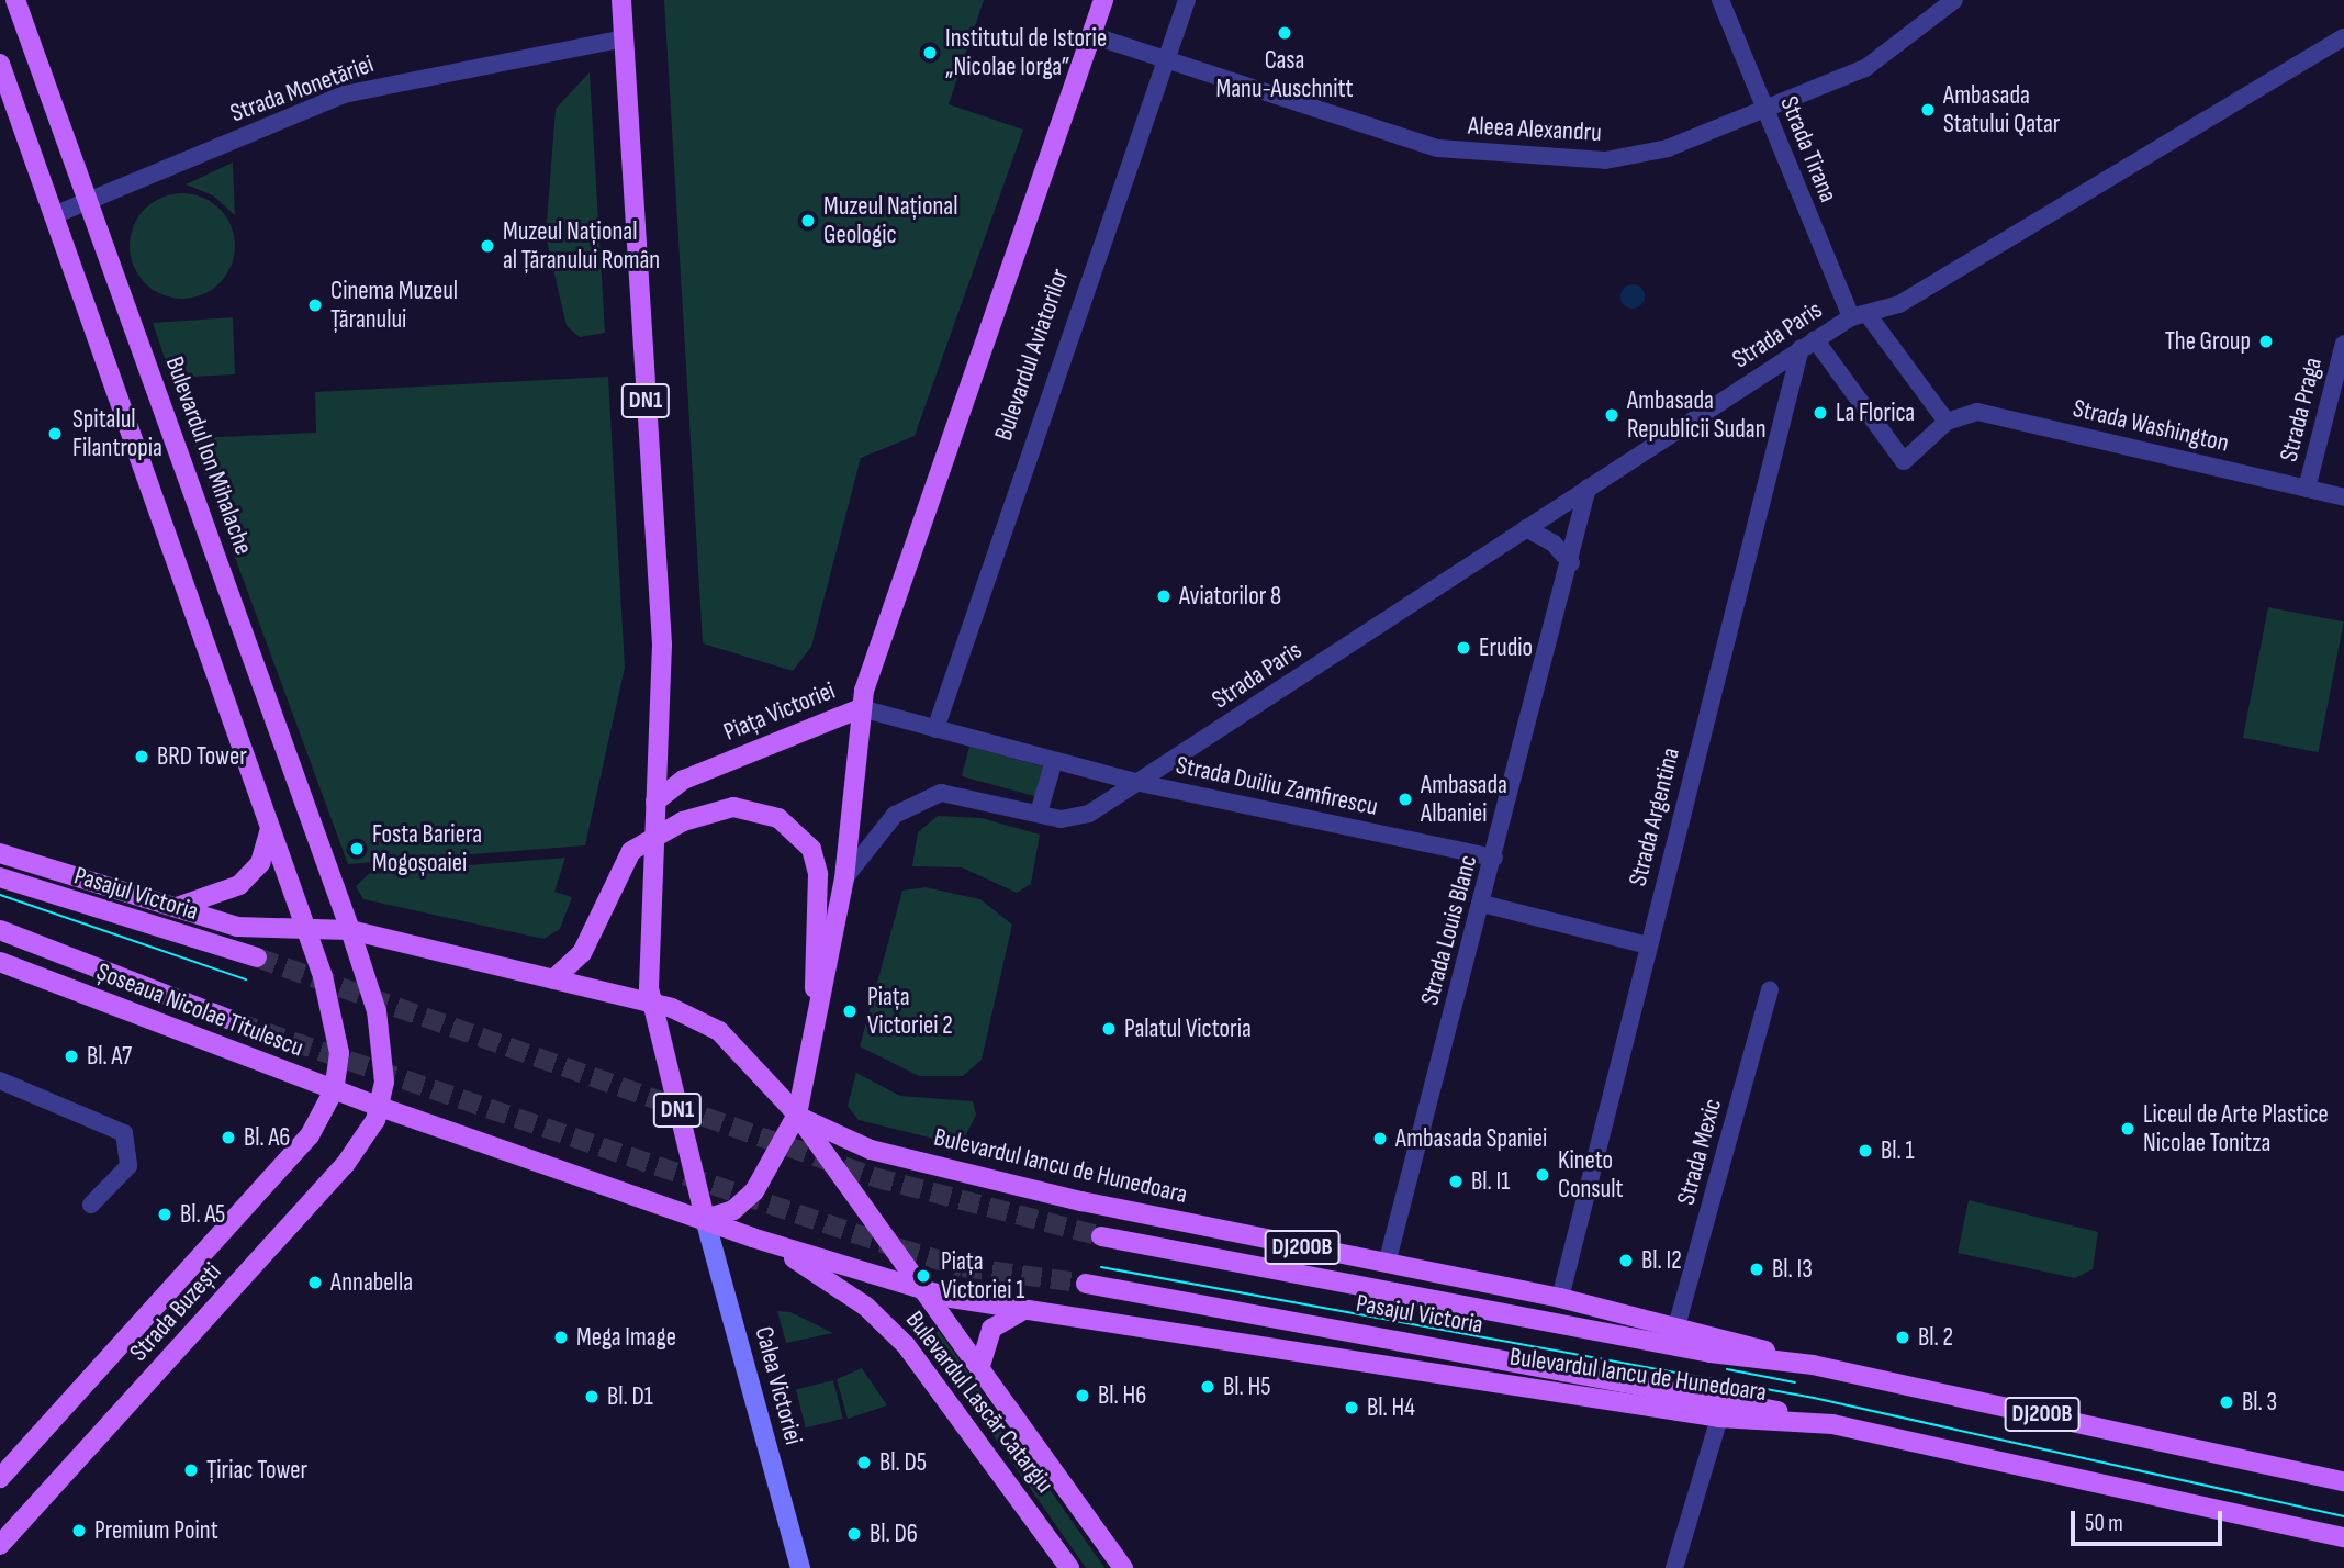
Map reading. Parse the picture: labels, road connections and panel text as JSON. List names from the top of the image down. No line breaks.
{"streets":{"main road":["Bulevardul Aviatorilor","DN1","Bulevardul Ion Mihalache","Piața Victoriei","Pasajul Victoria","Șoseaua Nicolae Titulescu","Bulevardul Iancu de Hunedoara","DJ200B","Strada Buzești","Calea Victoriei","Bulevardul Lascăr Catargiu"],"street":["Strada Monetăriei","Aleea Alexandru","Strada Tirana","Strada Paris","Strada Praga","Strada Washington","Strada Duiliu Zamfirescu","Strada Argentina","Strada Louis Blanc","Strada Mexic"]},"crossings":[["Strada Monetăriei","DN1"],["Strada Monetăriei","Bulevardul Ion Mihalache"],["Aleea Alexandru","Strada Tirana"],["Aleea Alexandru","Bulevardul Aviatorilor"],["Strada Tirana","Strada Paris"],["Strada Paris","Strada Washington"],["Strada Paris","Strada Duiliu Zamfirescu"],["Strada Paris","Strada Argentina"],["Strada Paris","Strada Louis Blanc"],["Bulevardul Aviatorilor","Piața Victoriei"],["Bulevardul Aviatorilor","Strada Duiliu Zamfirescu"],["DN1","Piața Victoriei"],["DN1","Calea Victoriei"],["Strada Praga","Strada Washington"],["Strada Washington","Strada Argentina"],["Piața Victoriei","Strada Duiliu Zamfirescu"],["Piața Victoriei","Bulevardul Iancu de Hunedoara"],["Piața Victoriei","Calea Victoriei"],["Strada Duiliu Zamfirescu","Strada Louis Blanc"],["Strada Argentina","Bulevardul Iancu de Hunedoara"],["Pasajul Victoria","Strada Mexic"],["Pasajul Victoria","Bulevardul Iancu de Hunedoara"],["Strada Louis Blanc","Bulevardul Iancu de Hunedoara"],["Șoseaua Nicolae Titulescu","Strada Buzești"],["Strada Mexic","Bulevardul Iancu de Hunedoara"],["Bulevardul Iancu de Hunedoara","Bulevardul Lascăr Catargiu"]],"places":["Casa Manu-Auschnitt","Institutul de Istorie „Nicolae Iorga”","Ambasada Statului Qatar","Muzeul Național Geologic","Muzeul Național al Țăranului Român","Cinema Muzeul Țăranului","The Group","La Florica","Ambasada Republicii Sudan","Spitalul Filantropia","Aviatorilor 8","Erudio","BRD Tower","Ambasada Albaniei","Fosta Bariera Mogoșoaiei","Piața Victoriei 2","Palatul Victoria","Bl. A7","Liceul de Arte Plastice Nicolae Tonitza","Bl. A6","Ambasada Spaniei","Bl. 1","Kineto Consult","Bl. I1","Bl. A5","Bl. I2","Bl. I3","Piața Victoriei 1","Annabella","Mega Image","Bl. 2","Bl. H5","Bl. H6","Bl. D1","Bl. 3","Bl. H4","Bl. D5","Țiriac Tower","Premium Point","Bl. D6"],"scale_bar":"50 m"}
